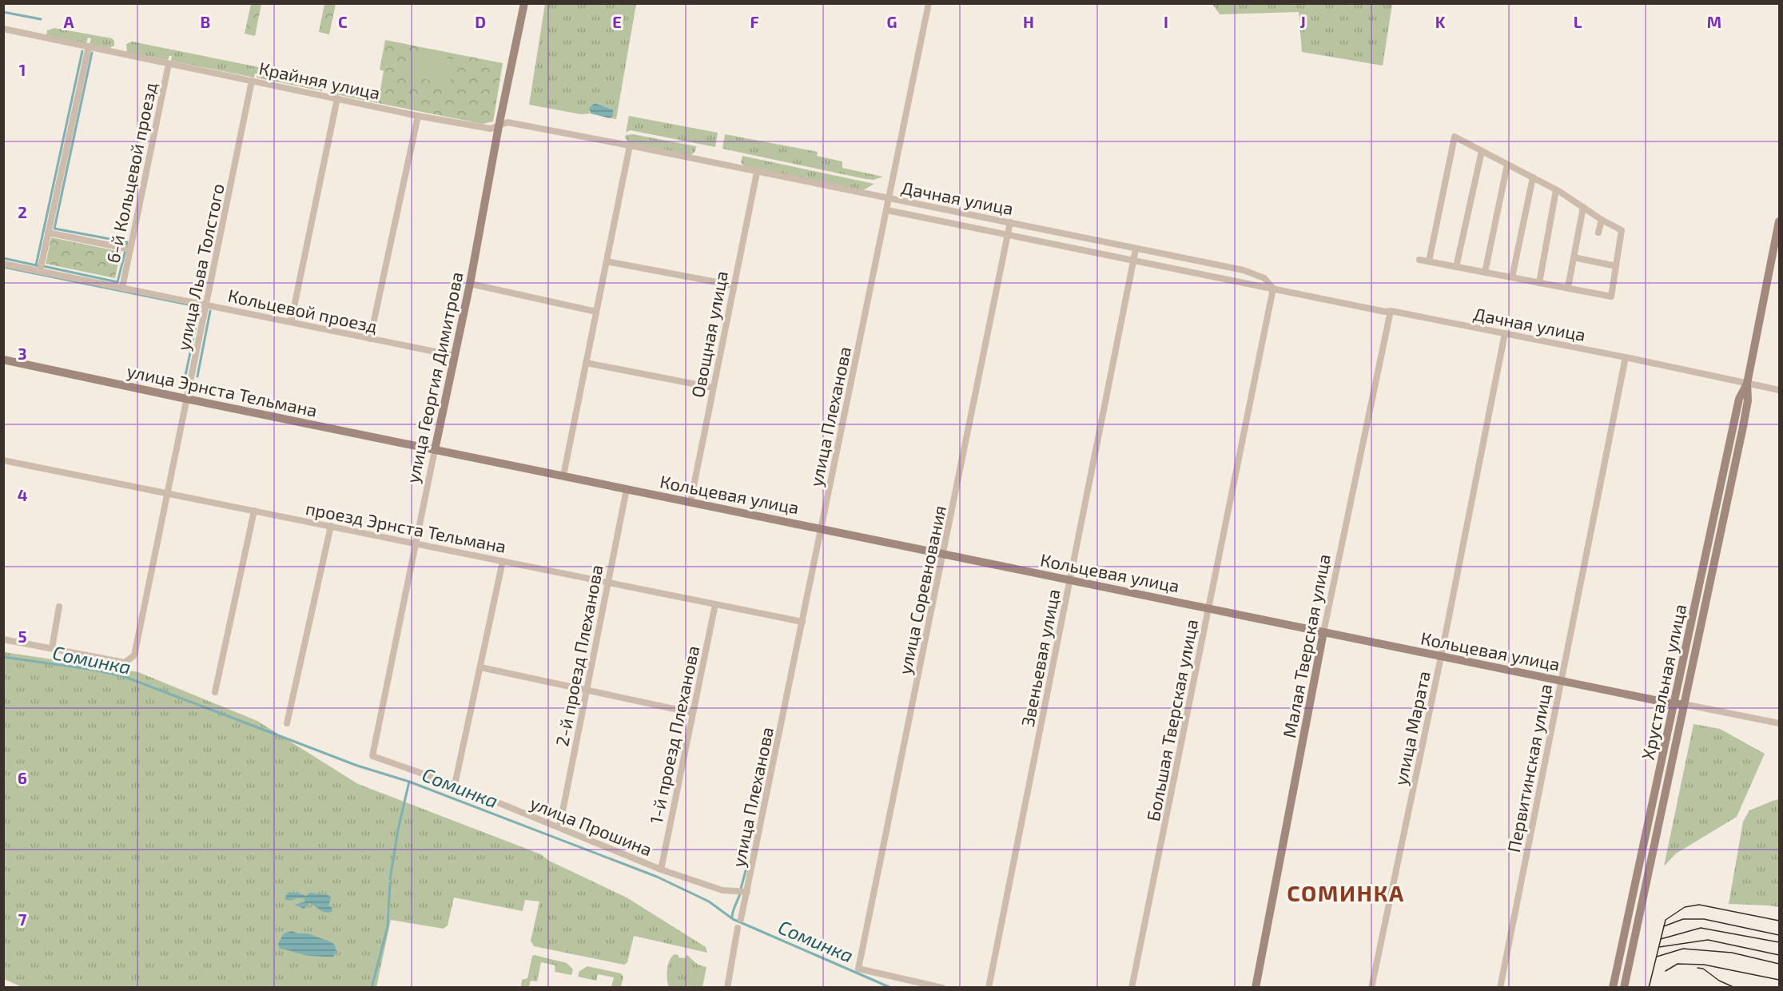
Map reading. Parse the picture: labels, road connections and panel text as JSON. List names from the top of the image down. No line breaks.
{"streets":{"main road":["улица Георгия Димитрова","улица Эрнста Тельмана","Кольцевая улица","Малая Тверская улица","Хрустальная улица"],"street":["Крайняя улица","6-й Кольцевой проезд","Дачная улица","улица Льва Толстого","Кольцевой проезд","Овощная улица","улица Плеханова","проезд Эрнста Тельмана","улица Соревнования","2-й проезд Плеханова","Звеньевая улица","Большая Тверская улица","улица Марата","1-й проезд Плеханова","Первитинская улица","улица Прошина"]},"crossings":[["Крайняя улица","6-й Кольцевой проезд"],["Крайняя улица","Дачная улица"],["Крайняя улица","улица Льва Толстого"],["Крайняя улица","улица Георгия Димитрова"],["6-й Кольцевой проезд","Кольцевой проезд"],["Дачная улица","Овощная улица"],["Дачная улица","улица Плеханова"],["Дачная улица","улица Соревнования"],["Дачная улица","Малая Тверская улица"],["Дачная улица","Звеньевая улица"],["Дачная улица","Хрустальная улица"],["Дачная улица","Большая Тверская улица"],["Дачная улица","улица Марата"],["Дачная улица","Первитинская улица"],["улица Льва Толстого","Кольцевой проезд"],["улица Льва Толстого","улица Эрнста Тельмана"],["улица Льва Толстого","проезд Эрнста Тельмана"],["Кольцевой проезд","улица Георгия Димитрова"],["Овощная улица","Кольцевая улица"],["улица Георгия Димитрова","улица Эрнста Тельмана"],["улица Георгия Димитрова","Кольцевая улица"],["улица Георгия Димитрова","проезд Эрнста Тельмана"],["улица Георгия Димитрова","улица Прошина"],["улица Эрнста Тельмана","Кольцевая улица"],["улица Плеханова","Кольцевая улица"],["улица Плеханова","проезд Эрнста Тельмана"],["улица Плеханова","улица Прошина"],["Кольцевая улица","улица Соревнования"],["Кольцевая улица","Малая Тверская улица"],["Кольцевая улица","2-й проезд Плеханова"],["Кольцевая улица","Звеньевая улица"],["Кольцевая улица","Хрустальная улица"],["Кольцевая улица","Большая Тверская улица"],["Кольцевая улица","улица Марата"],["Кольцевая улица","Первитинская улица"],["проезд Эрнста Тельмана","2-й проезд Плеханова"],["проезд Эрнста Тельмана","1-й проезд Плеханова"],["2-й проезд Плеханова","улица Прошина"],["1-й проезд Плеханова","улица Прошина"]],"districts":["СОМИНКА"],"water":["Соминка"],"grid":{"columns":["A","B","C","D","E","F","G","H","I","J","K","L","M"],"rows":["1","2","3","4","5","6","7"]}}
